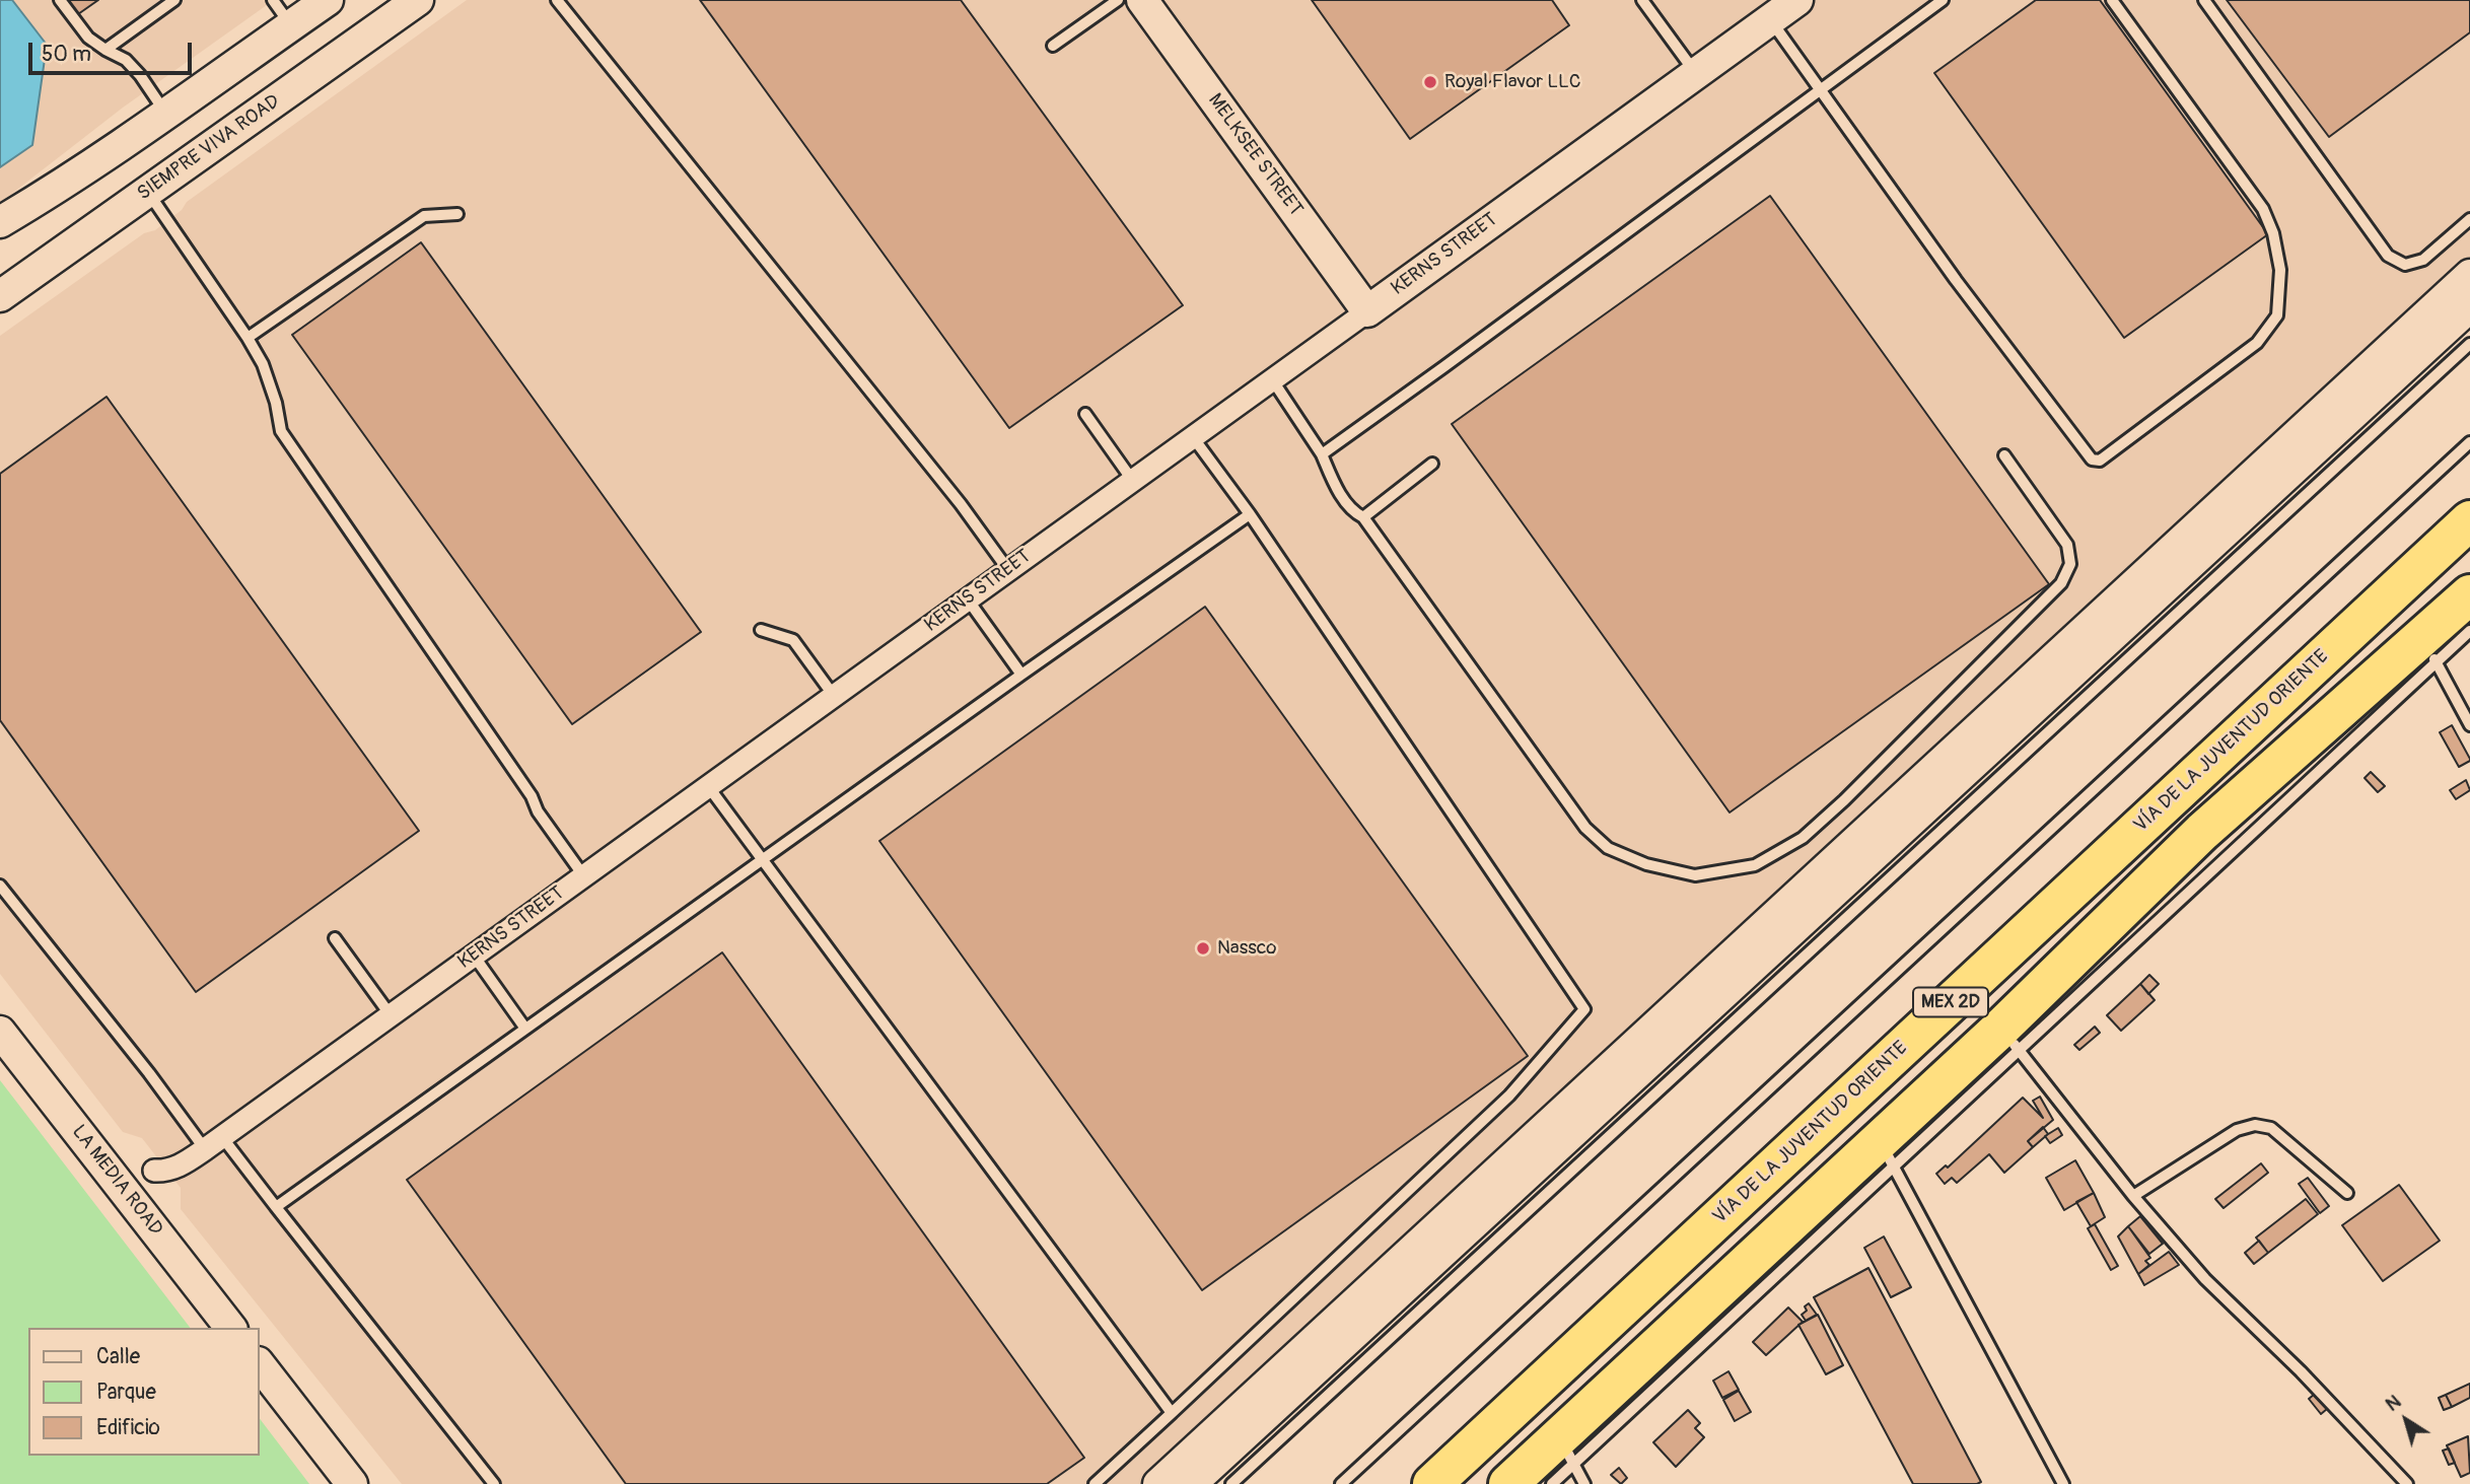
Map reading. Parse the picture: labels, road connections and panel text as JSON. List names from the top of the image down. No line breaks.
{"streets":{"highway":["VÍA DE LA JUVENTUD ORIENTE","MEX 2D"],"main road":["SIEMPRE VIVA ROAD","MELKSEE STREET","KERNS STREET","LA MEDIA ROAD"]},"crossings":[["MELKSEE STREET","KERNS STREET"]],"places":["Royal Flavor LLC","Nassco"],"legend":["Calle","Parque","Edificio"],"scale_bar":"50 m","north":"top left"}
